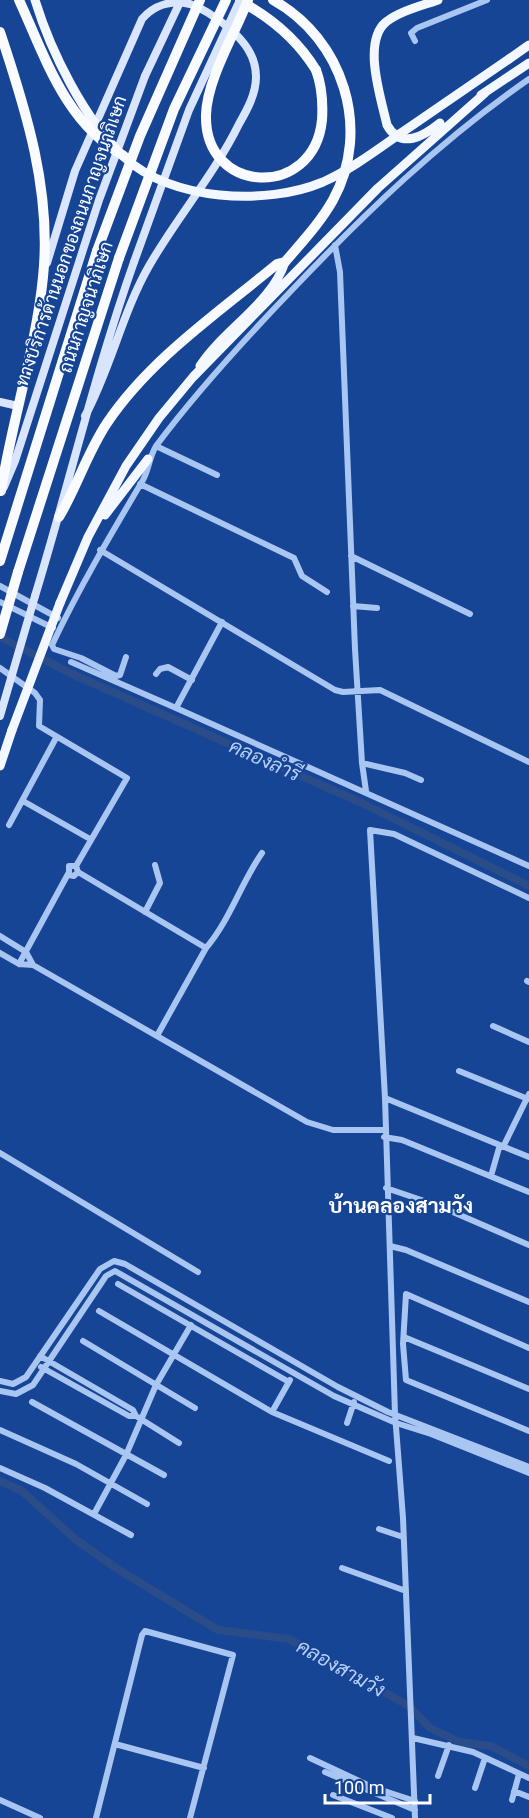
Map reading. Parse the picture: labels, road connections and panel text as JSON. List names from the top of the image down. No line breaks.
{"streets":{"highway":["ถนนกาญจนาภิเษก"],"main road":["ทางบริการด้านนอกของถนนกาญจนาภิเษก"]},"districts":["บ้านคลองสามวัง"],"water":["คลองลำรี","คลองสามวัง"],"scale_bar":"100 m"}
